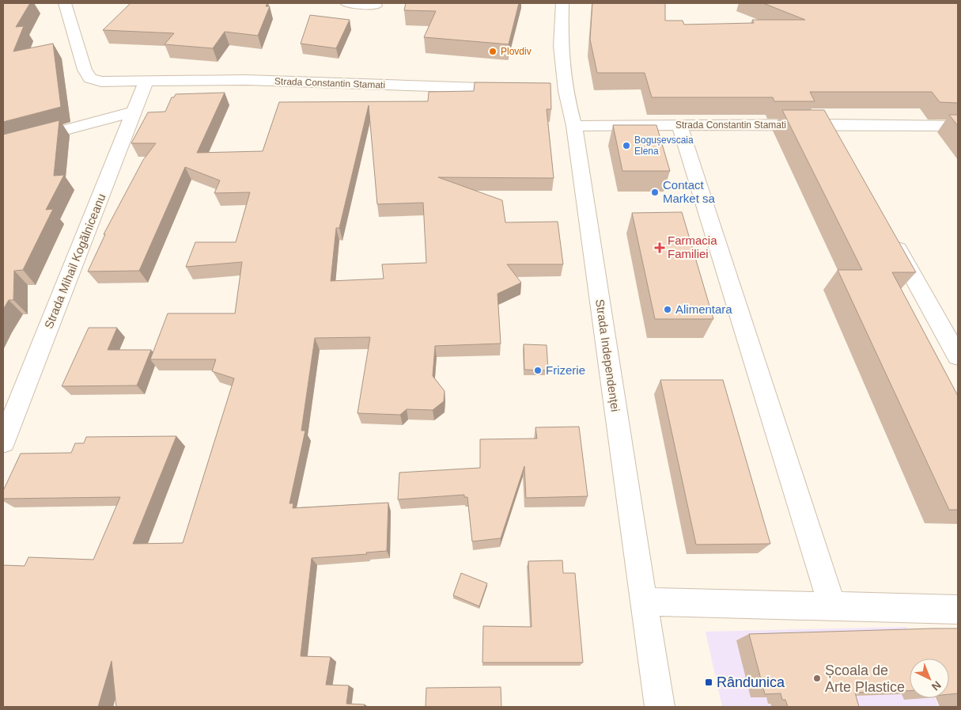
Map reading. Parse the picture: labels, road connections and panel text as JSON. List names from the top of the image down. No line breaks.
{"streets":{"street":["Strada Constantin Stamati","Strada Mihail Kogălniceanu","Strada Independenței"]},"crossings":[["Strada Constantin Stamati","Strada Mihail Kogălniceanu"],["Strada Constantin Stamati","Strada Independenței"]],"places":{"other":["Plovdiv","Bogușevscaia Elena","Contact Market sa","Alimentara","Frizerie","Școala de Arte Plastice"],"health":["Farmacia Familiei"],"transit":["Rândunica"]},"north":"bottom right"}
